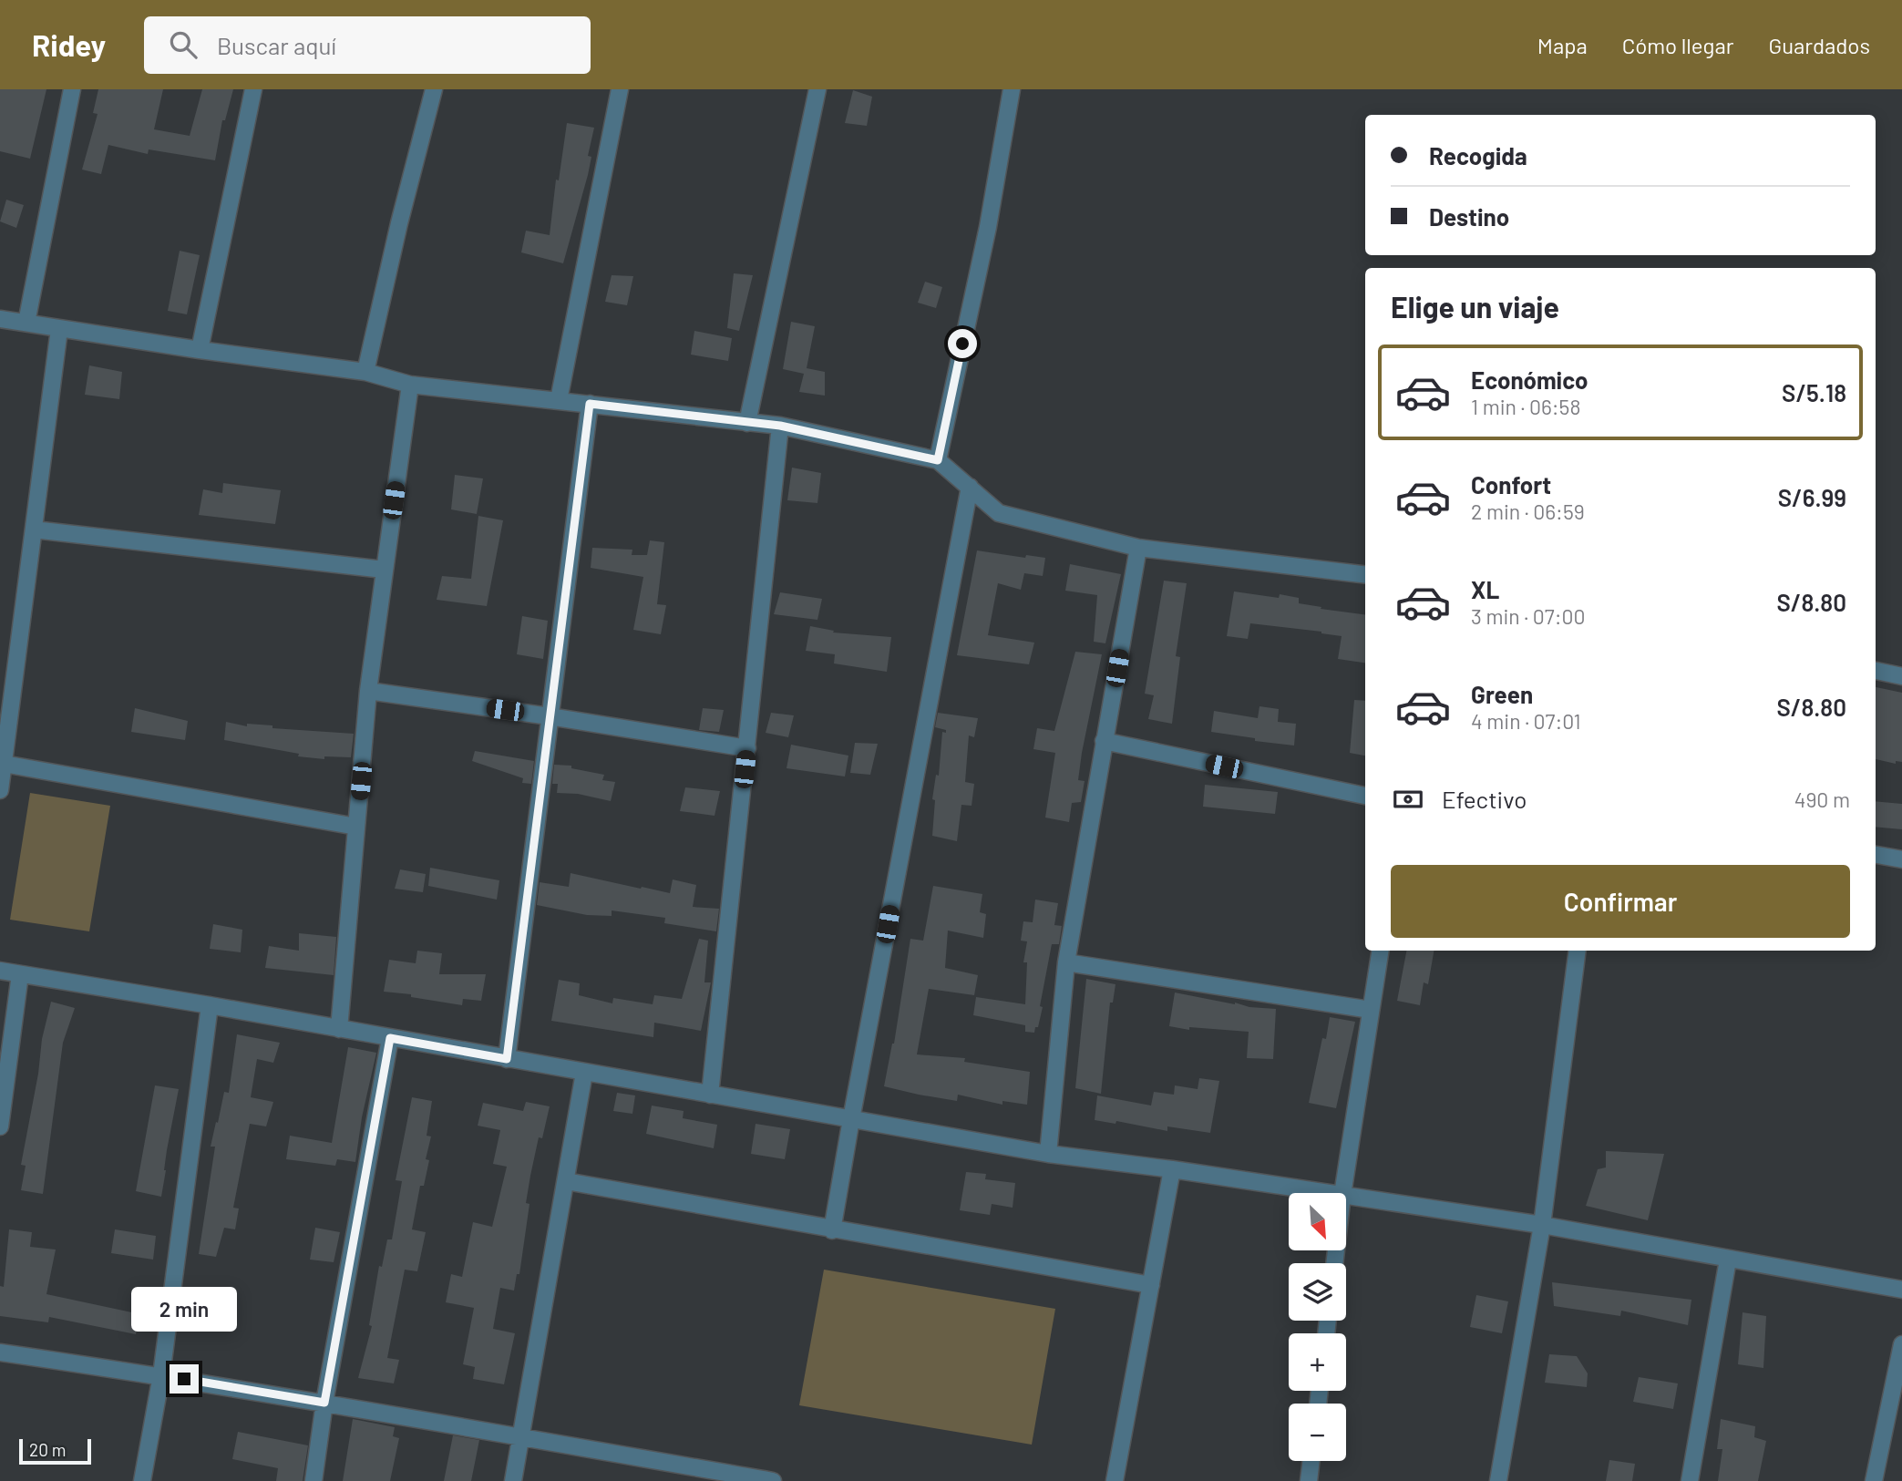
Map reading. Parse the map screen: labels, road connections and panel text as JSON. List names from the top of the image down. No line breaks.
{"scale_bar":"20 m","north":"bottom right","page":{"header":"Ridey","search":"Buscar aquí","nav":["Mapa","Cómo llegar","Guardados"],"banner":["Recogida","Destino"],"heading":"Elige un viaje","list":[{"name":"Económico","note":"1 min · 06:58","value":"S/5.18"},{"name":"Confort","note":"2 min · 06:59","value":"S/6.99"},{"name":"XL","note":"3 min · 07:00","value":"S/8.80"},{"name":"Green","note":"4 min · 07:01","value":"S/8.80"}],"pay":["Efectivo","490 m"],"buttons":"Confirmar","map_buttons":["+","−"],"bubble":"2 min","scale":"20 m"}}
